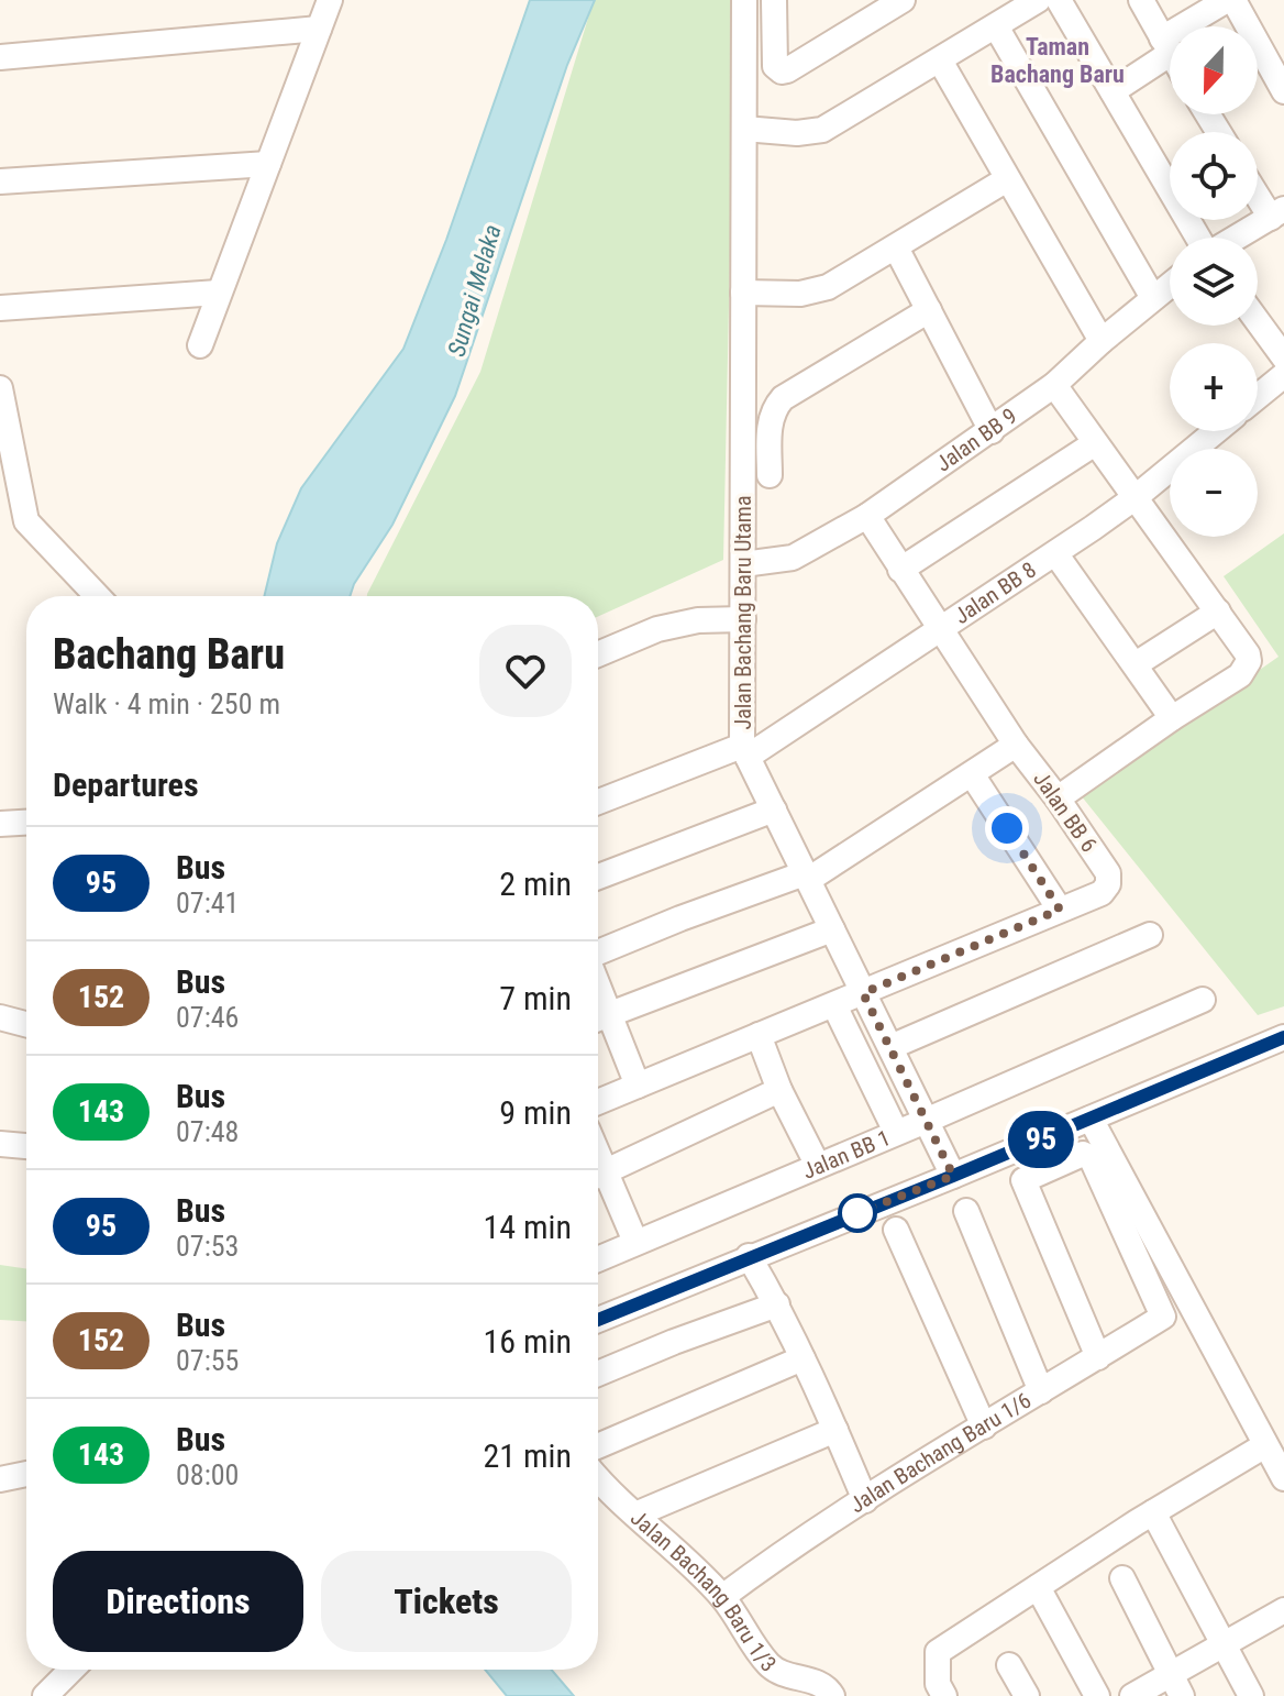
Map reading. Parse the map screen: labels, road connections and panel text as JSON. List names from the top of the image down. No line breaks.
{"streets":{"street":["Jalan BB 9","Jalan BB 8","Jalan Bachang Baru Utama","Jalan BB 6","Jalan BB 1","Jalan Bachang Baru 1/6","Jalan Bachang Baru 1/3"]},"crossings":[["Jalan BB 9","Jalan Bachang Baru Utama"],["Jalan BB 9","Jalan BB 6"],["Jalan BB 8","Jalan Bachang Baru Utama"],["Jalan BB 8","Jalan BB 6"],["Jalan Bachang Baru Utama","Jalan BB 6"],["Jalan Bachang Baru Utama","Jalan BB 1"],["Jalan Bachang Baru 1/6","Jalan Bachang Baru 1/3"]],"districts":["Taman Bachang Baru"],"water":["Sungai Melaka"],"lines":["bus line 95"],"north":"bottom","page":{"on_map":"95","map_buttons":["+","−"],"heading":[["Bachang Baru","Walk · 4 min · 250 m"],"Departures"],"list":[{"mark":"95","name":"Bus","note":"07:41","value":"2 min"},{"mark":"152","name":"Bus","note":"07:46","value":"7 min"},{"mark":"143","name":"Bus","note":"07:48","value":"9 min"},{"mark":"95","name":"Bus","note":"07:53","value":"14 min"},{"mark":"152","name":"Bus","note":"07:55","value":"16 min"},{"mark":"143","name":"Bus","note":"08:00","value":"21 min"}],"buttons":["Directions","Tickets"]}}
